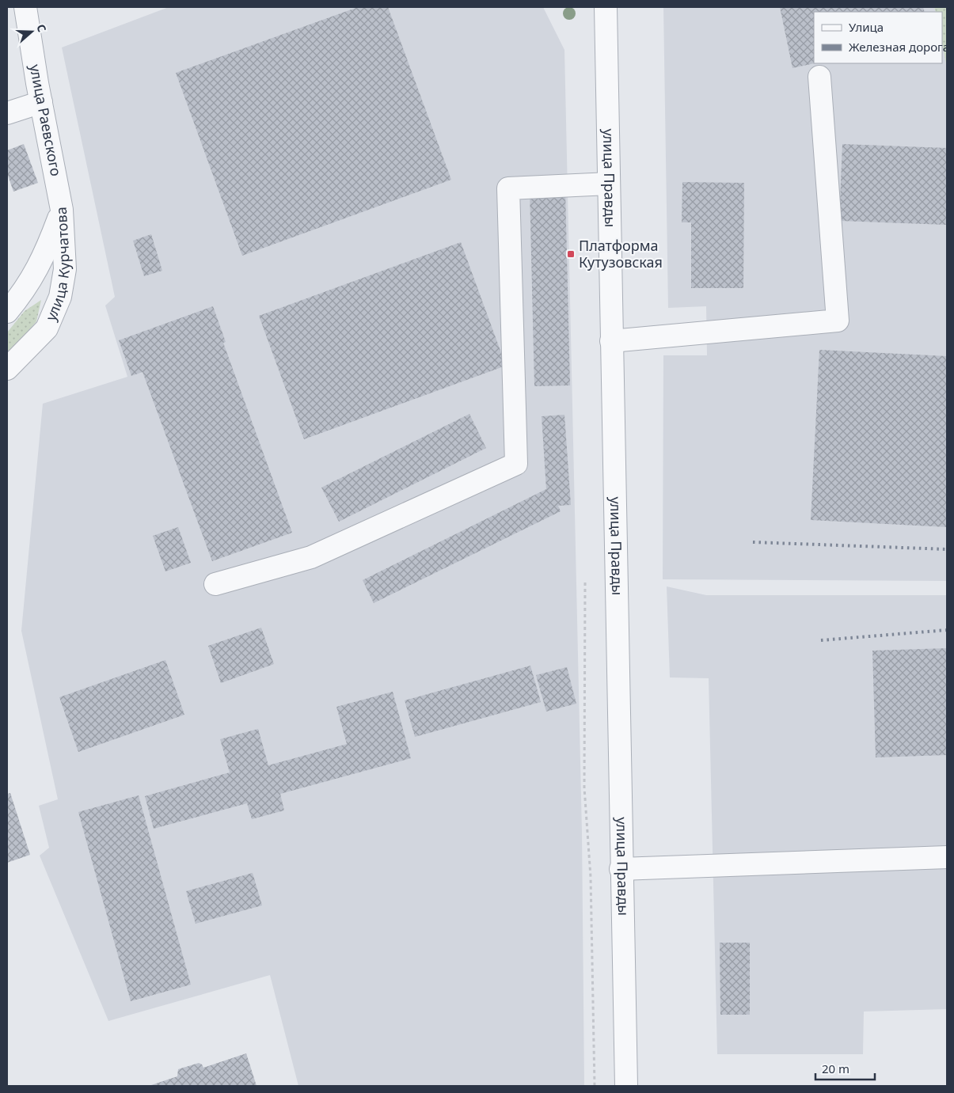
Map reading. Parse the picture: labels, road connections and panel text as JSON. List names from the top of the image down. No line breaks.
{"streets":{"street":["улица Раевского","улица Правды","улица Курчатова"]},"crossings":[["улица Раевского","улица Курчатова"]],"places":{"transit":["Платформа Кутузовская"]},"legend":["Улица","Железная дорога"],"scale_bar":"20 m","north":"right"}
